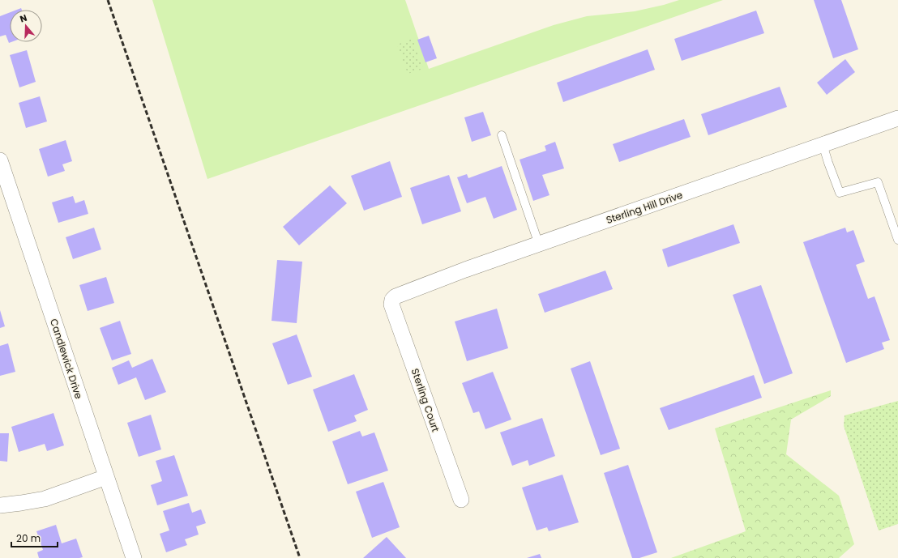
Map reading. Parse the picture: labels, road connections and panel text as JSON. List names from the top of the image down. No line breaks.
{"streets":{"street":["Sterling Hill Drive","Candlewick Drive","Sterling Court"]},"crossings":[["Sterling Hill Drive","Sterling Court"]],"scale_bar":"20 m","north":"top"}
